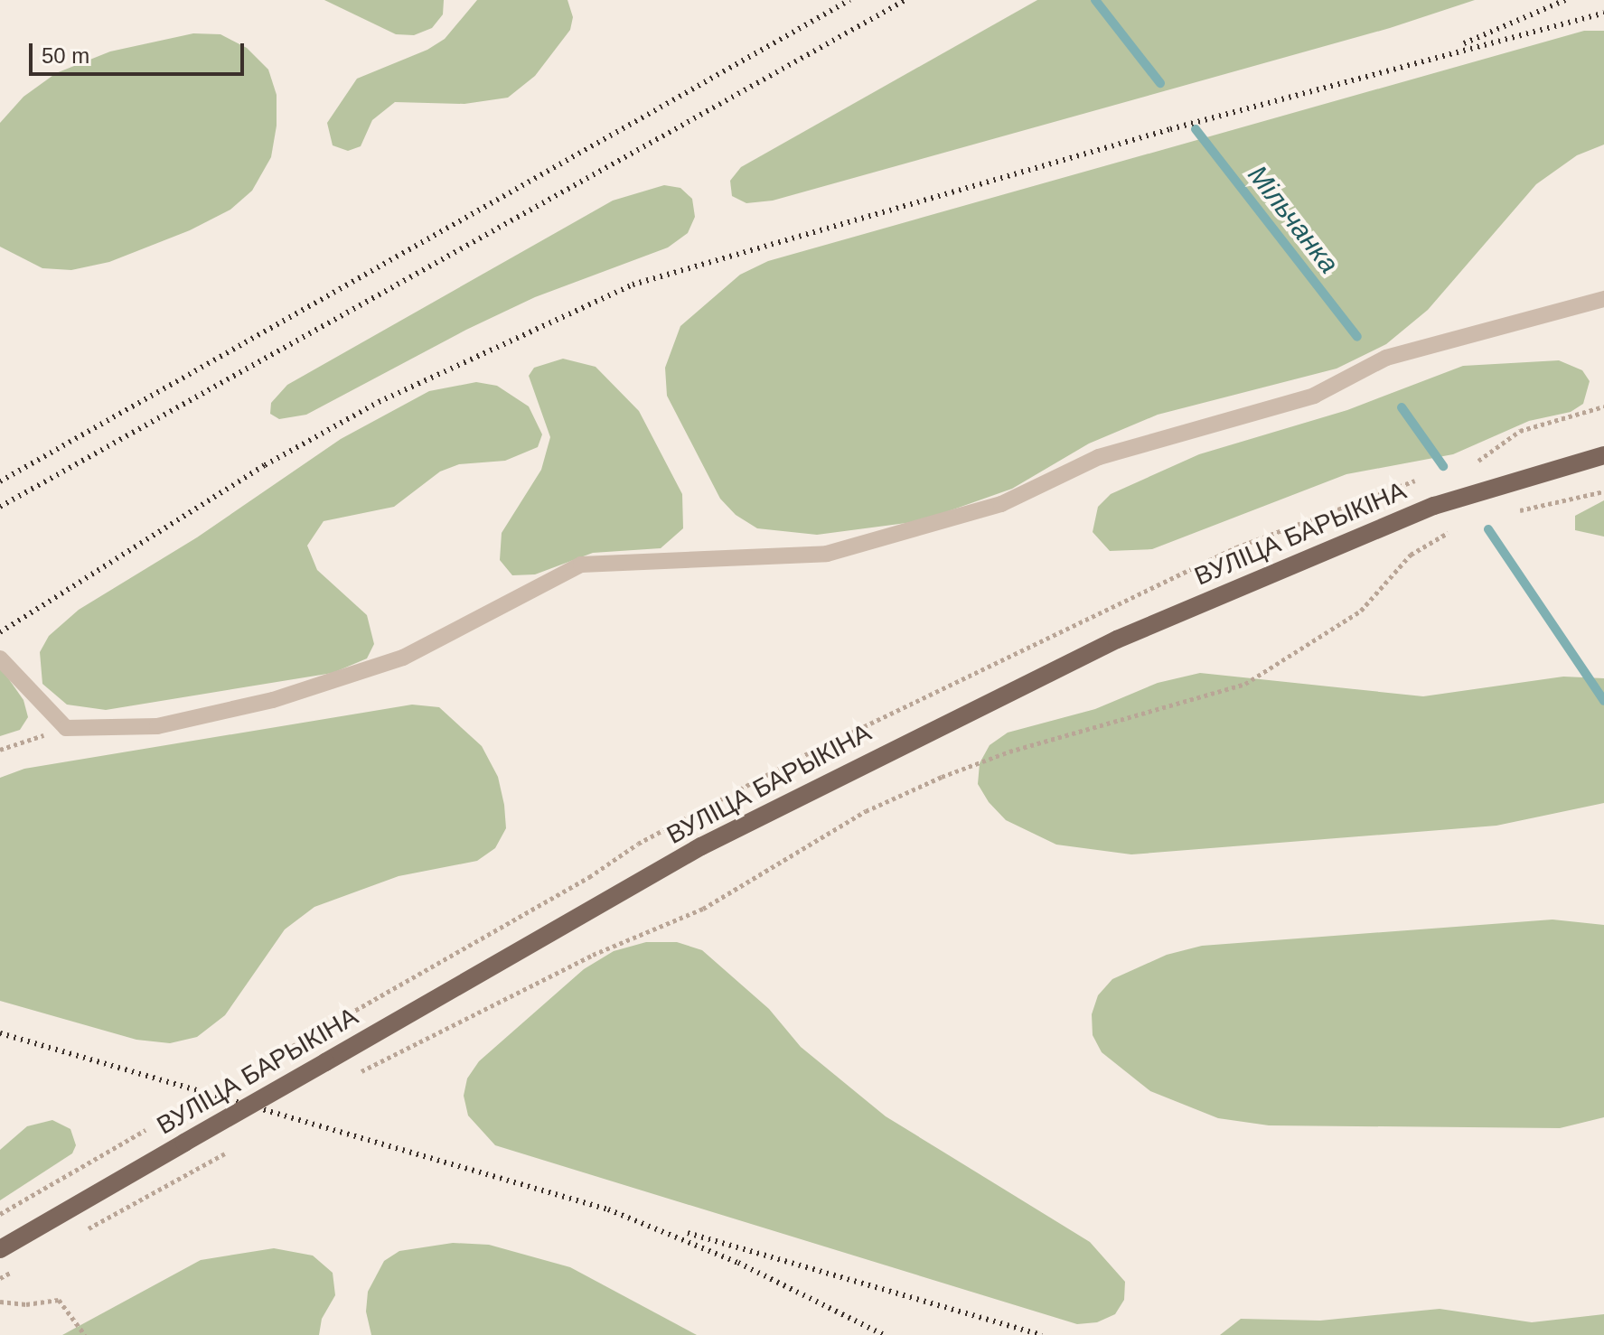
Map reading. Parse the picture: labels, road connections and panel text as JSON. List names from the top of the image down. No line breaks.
{"streets":{"main road":["ВУЛІЦА БАРЫКІНА"]},"water":["Мільчанка"],"scale_bar":"50 m"}
